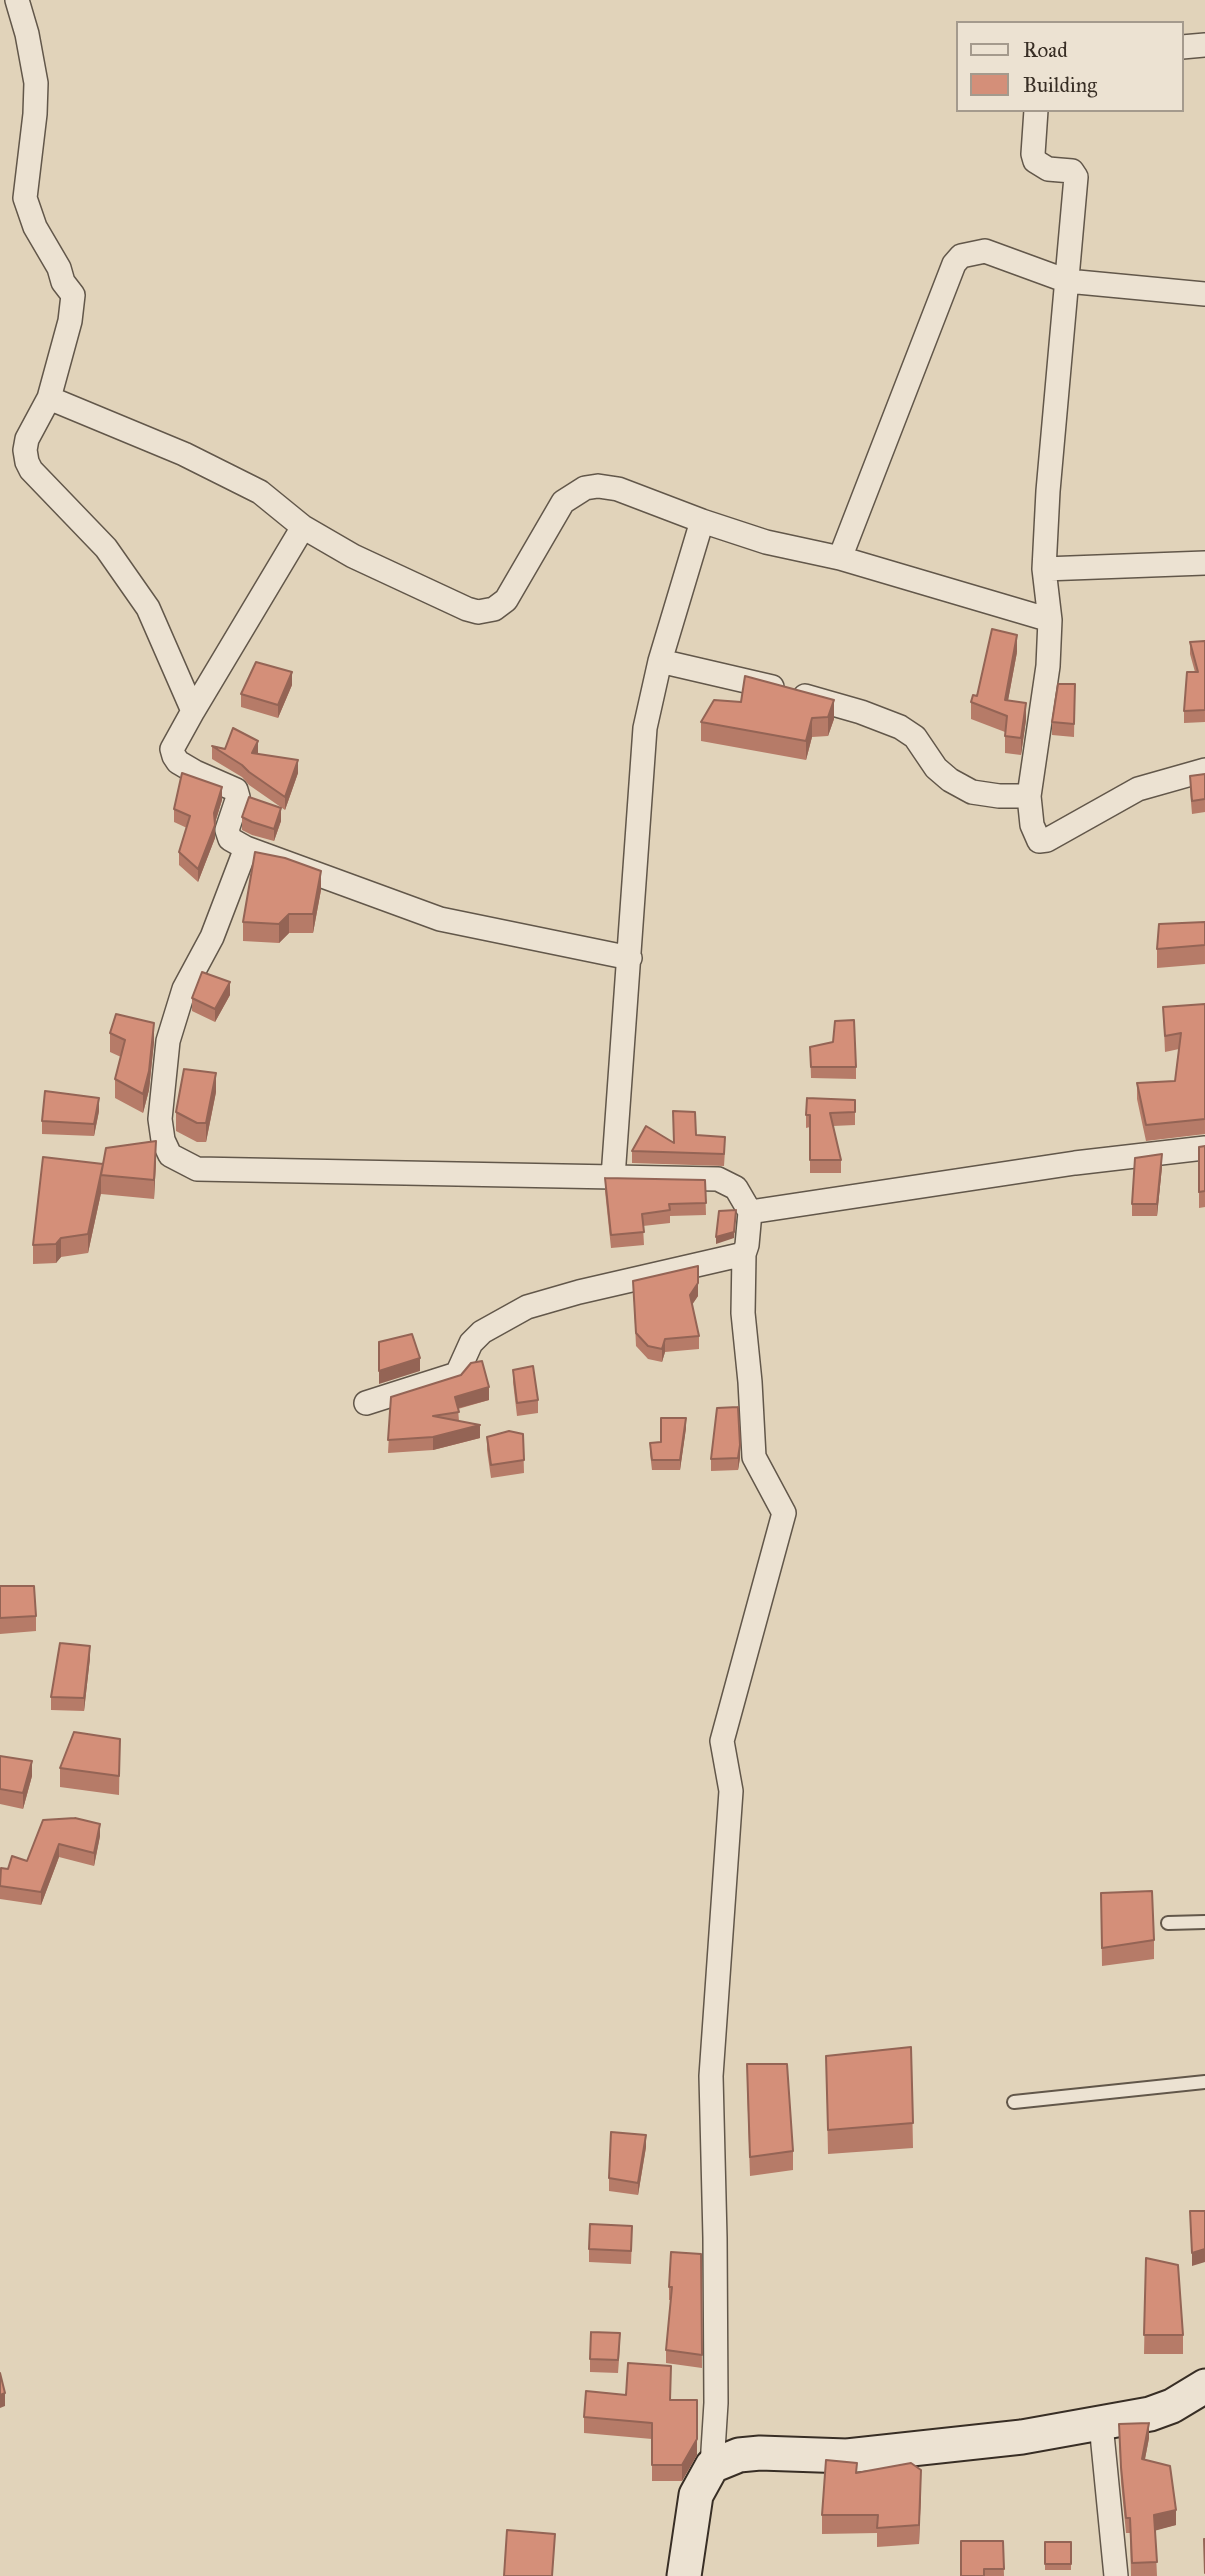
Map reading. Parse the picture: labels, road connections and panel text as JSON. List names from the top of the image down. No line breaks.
{"legend":["Road","Building"]}
